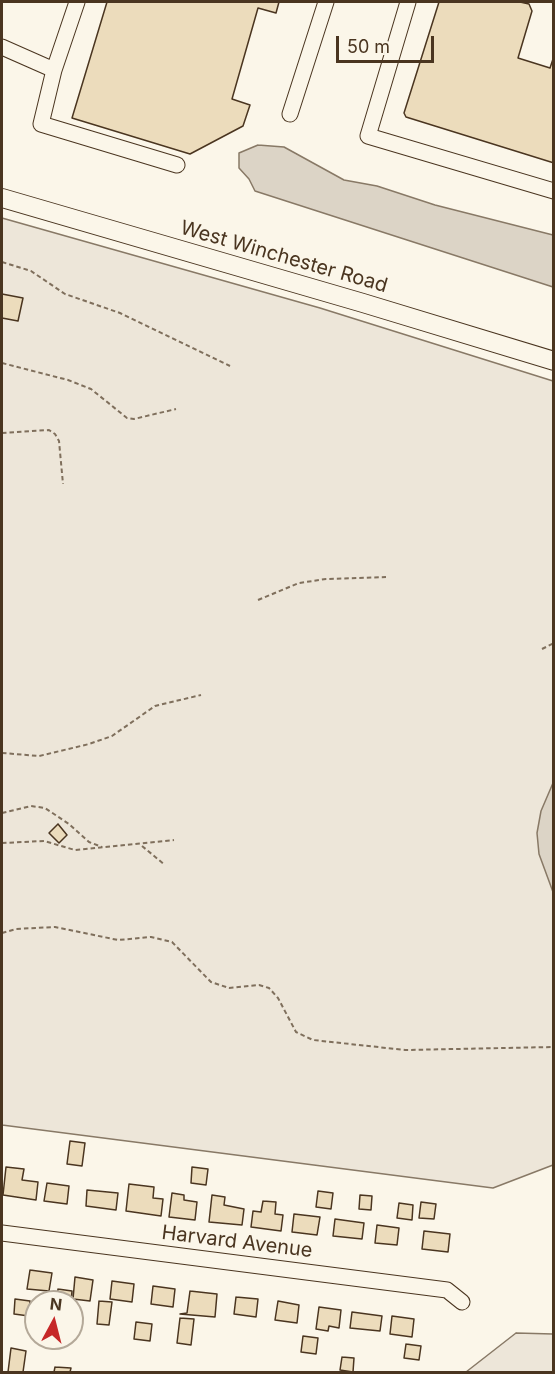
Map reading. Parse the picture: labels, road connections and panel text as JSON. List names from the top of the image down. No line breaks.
{"streets":{"main road":["West Winchester Road"],"street":["Harvard Avenue"]},"scale_bar":"50 m","north":"top"}
